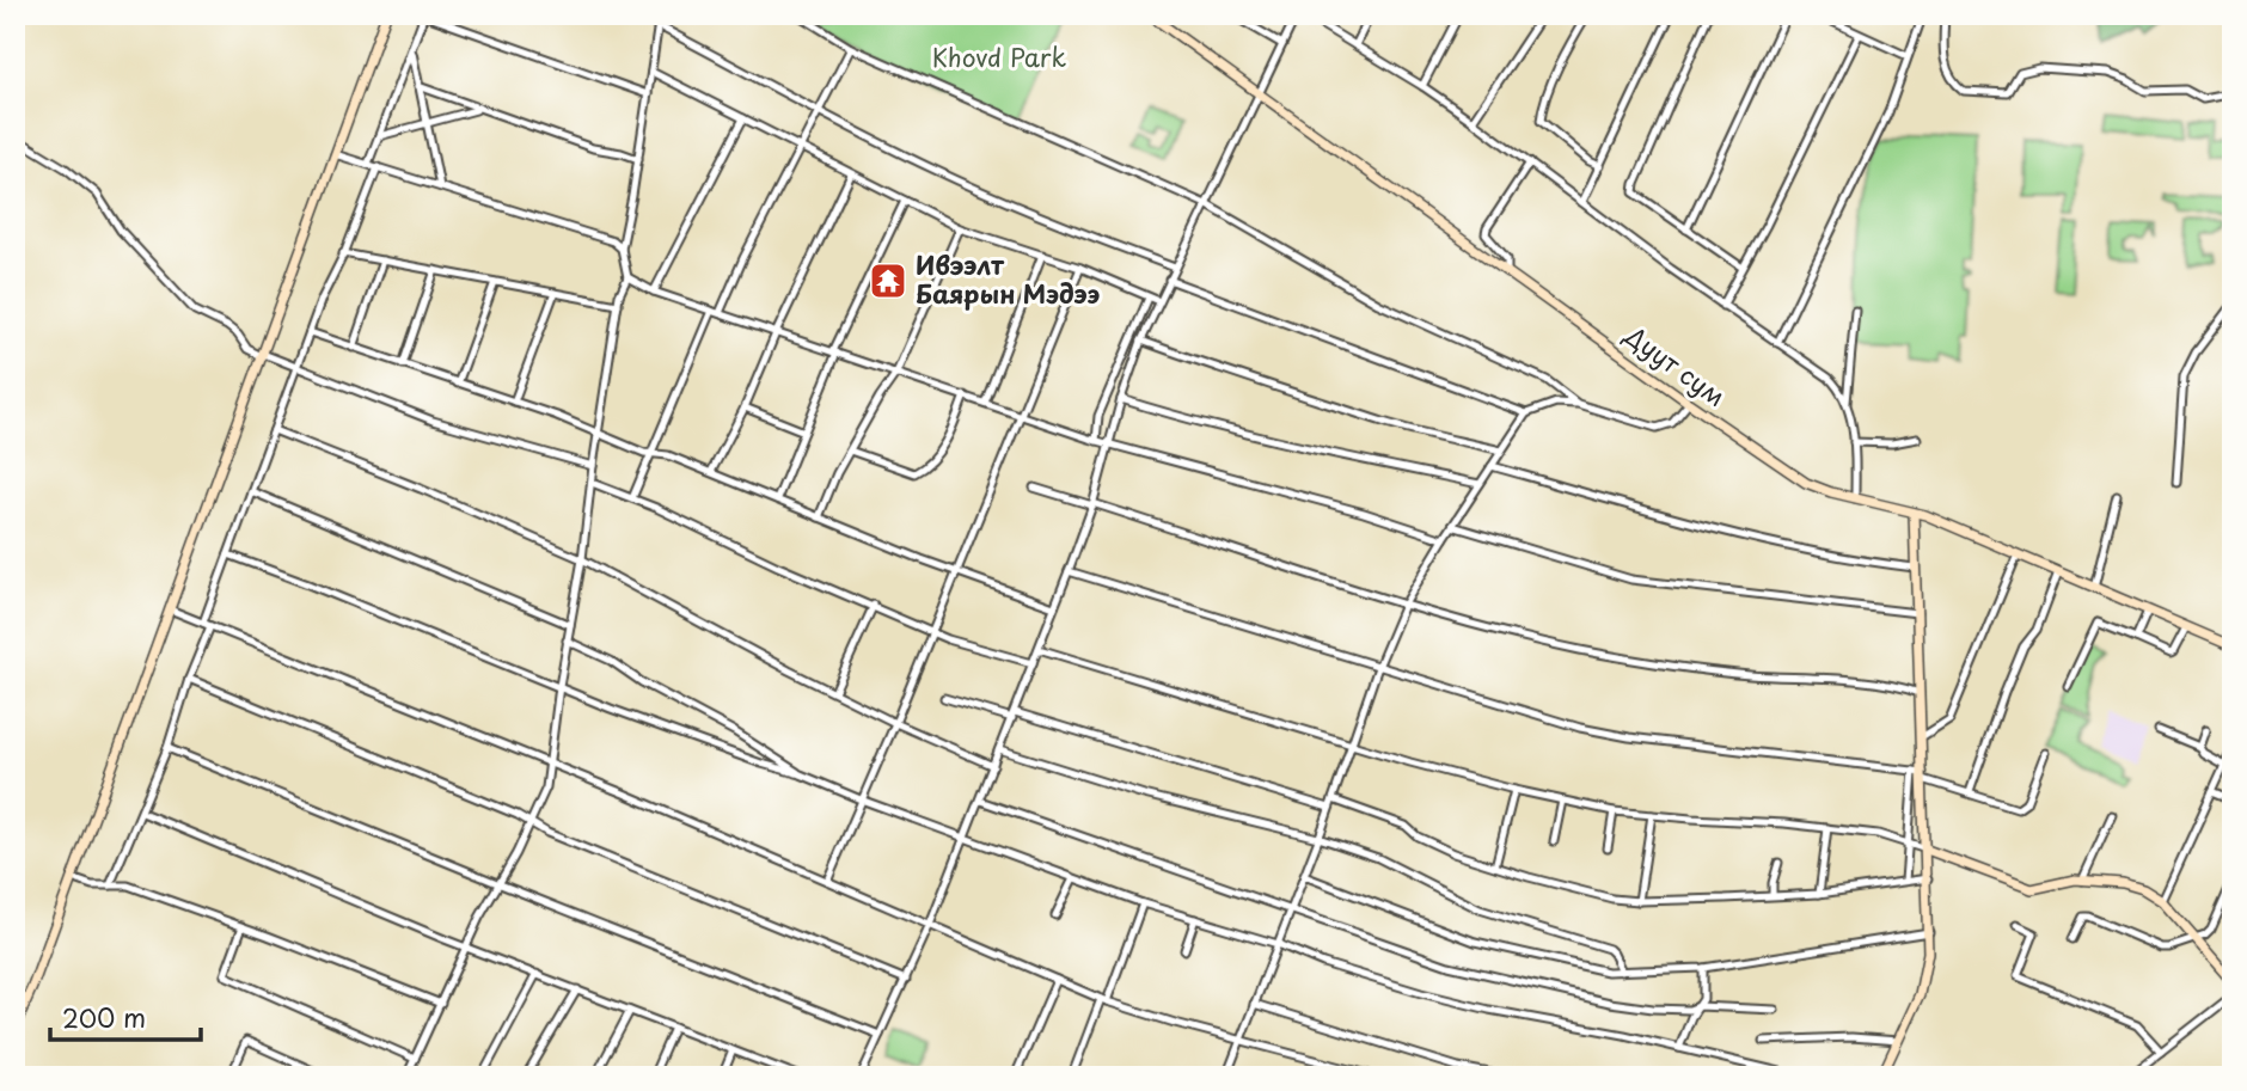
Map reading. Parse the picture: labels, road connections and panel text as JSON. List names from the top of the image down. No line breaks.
{"streets":{"main road":["Дуут сум"]},"parks":["Khovd Park"],"places":{"temple":["Ивээлт Баярын Мэдээ"]},"scale_bar":"200 m"}
